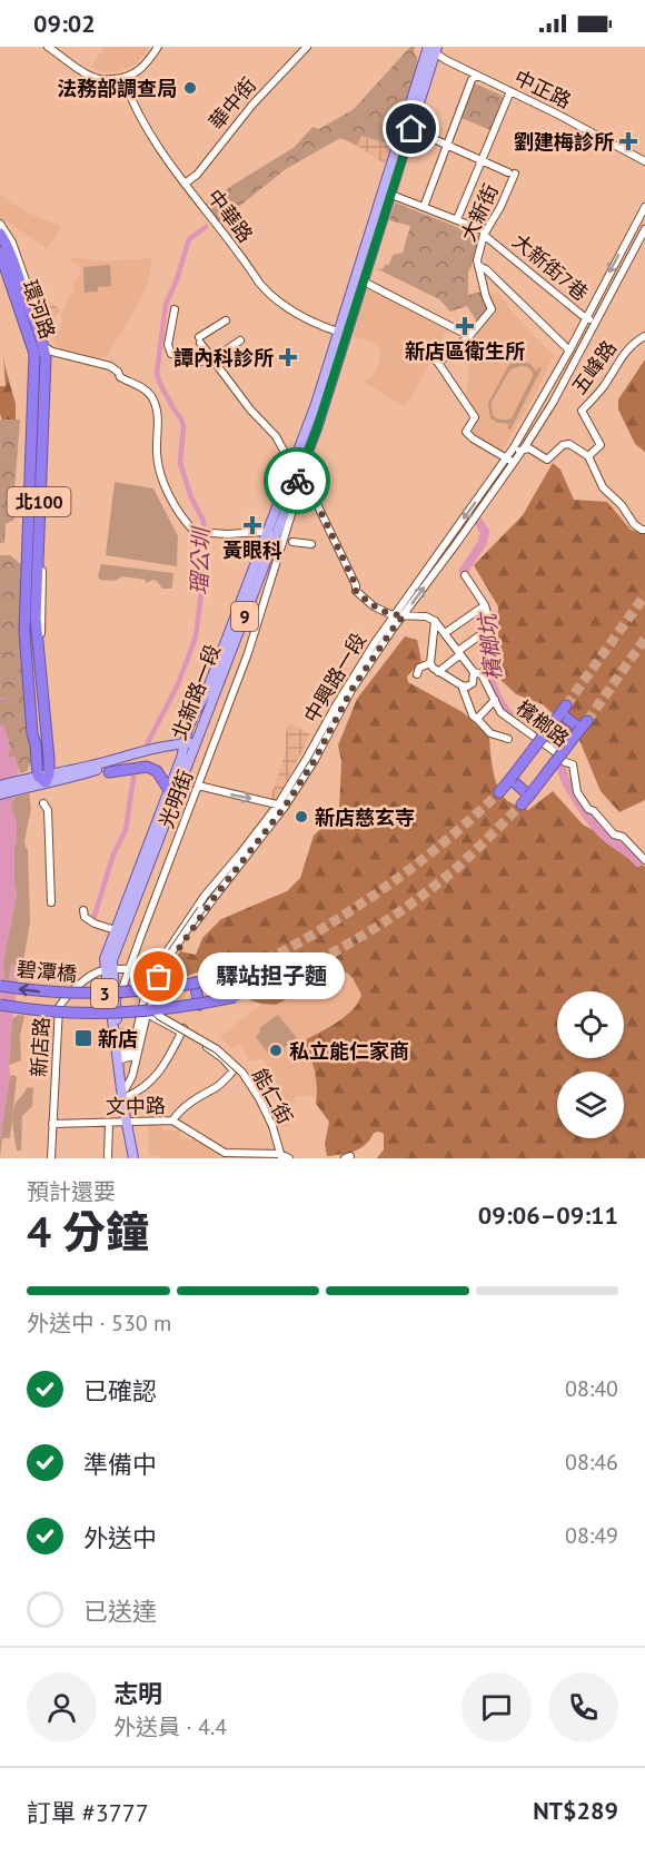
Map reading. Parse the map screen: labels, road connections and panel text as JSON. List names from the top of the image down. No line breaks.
{"streets":{"highway":["環河路","北100","碧潭橋","3"],"main road":["9","北新路一段"],"street":["中正路","華中街","大新街","中華路","大新街7巷","五峰路","中興路一段","檳榔路","光明街","新店路","能仁街","文中路"]},"crossings":[["中正路","北新路一段"],["華中街","中華路"],["大新街","大新街7巷"],["中華路","北新路一段"],["大新街7巷","中興路一段"],["大新街7巷","北新路一段"],["環河路","北100"],["9","中興路一段"],["9","北新路一段"],["9","光明街"],["9","新店路"],["9","文中路"],["中興路一段","能仁街"],["北新路一段","光明街"],["北新路一段","新店路"],["新店路","文中路"],["能仁街","文中路"]],"water":["瑠公圳","檳榔坑"],"places":{"other":["法務部調查局","新店慈玄寺","驛站担子麵","私立能仁家商"],"health":["劉建梅診所","新店區衛生所","譚內科診所","黃眼科"],"transit":["新店"]},"page":{"status":"09:02","bubble":"驛站担子麵","heading":["4 分鐘","預計還要","09:06–09:11"],"panel":["志明","外送員 · 4.4","訂單 #3777","NT$289"],"bar":"外送中 · 530 m","list":[["已確認","08:40"],["準備中","08:46"],["外送中","08:49"],"已送達"]}}
